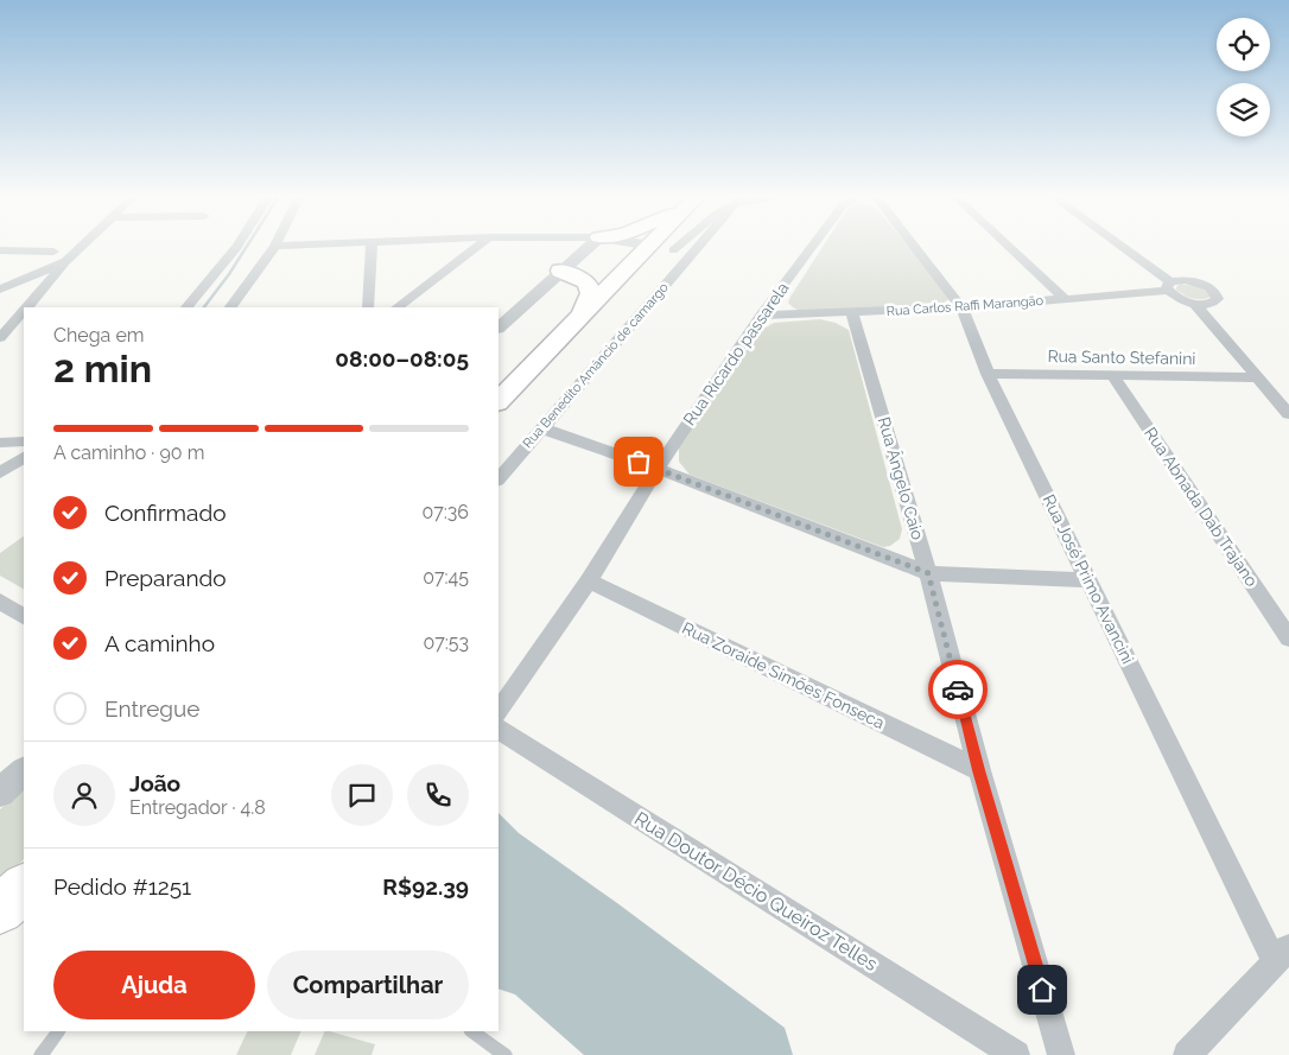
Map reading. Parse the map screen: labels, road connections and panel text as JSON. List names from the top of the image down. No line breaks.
{"streets":{"street":["Rua Carlos Raffi Marangão","Rua Ricardo passarela","Rua Santo Stefanini","Rua Benedito Amâncio de camargo","Rua Ângelo Caio","Rua Abnada Dab Trajano","Rua José Primo Avancini","Rua Zoraide Simões Fonseca","Rua Doutor Décio Queiroz Telles"]},"crossings":[["Rua Carlos Raffi Marangão","Rua Ricardo passarela"],["Rua Carlos Raffi Marangão","Rua Ângelo Caio"],["Rua Carlos Raffi Marangão","Rua José Primo Avancini"],["Rua Ricardo passarela","Rua Zoraide Simões Fonseca"],["Rua Santo Stefanini","Rua Abnada Dab Trajano"],["Rua Santo Stefanini","Rua José Primo Avancini"],["Rua Ângelo Caio","Rua Zoraide Simões Fonseca"]],"page":{"heading":["2 min","Chega em","08:00–08:05"],"panel":["João","Entregador · 4.8","Pedido #1251","R$92.39"],"bar":"A caminho · 90 m","list":[["Confirmado","07:36"],["Preparando","07:45"],["A caminho","07:53"],"Entregue"],"buttons":["Ajuda","Compartilhar"]}}
